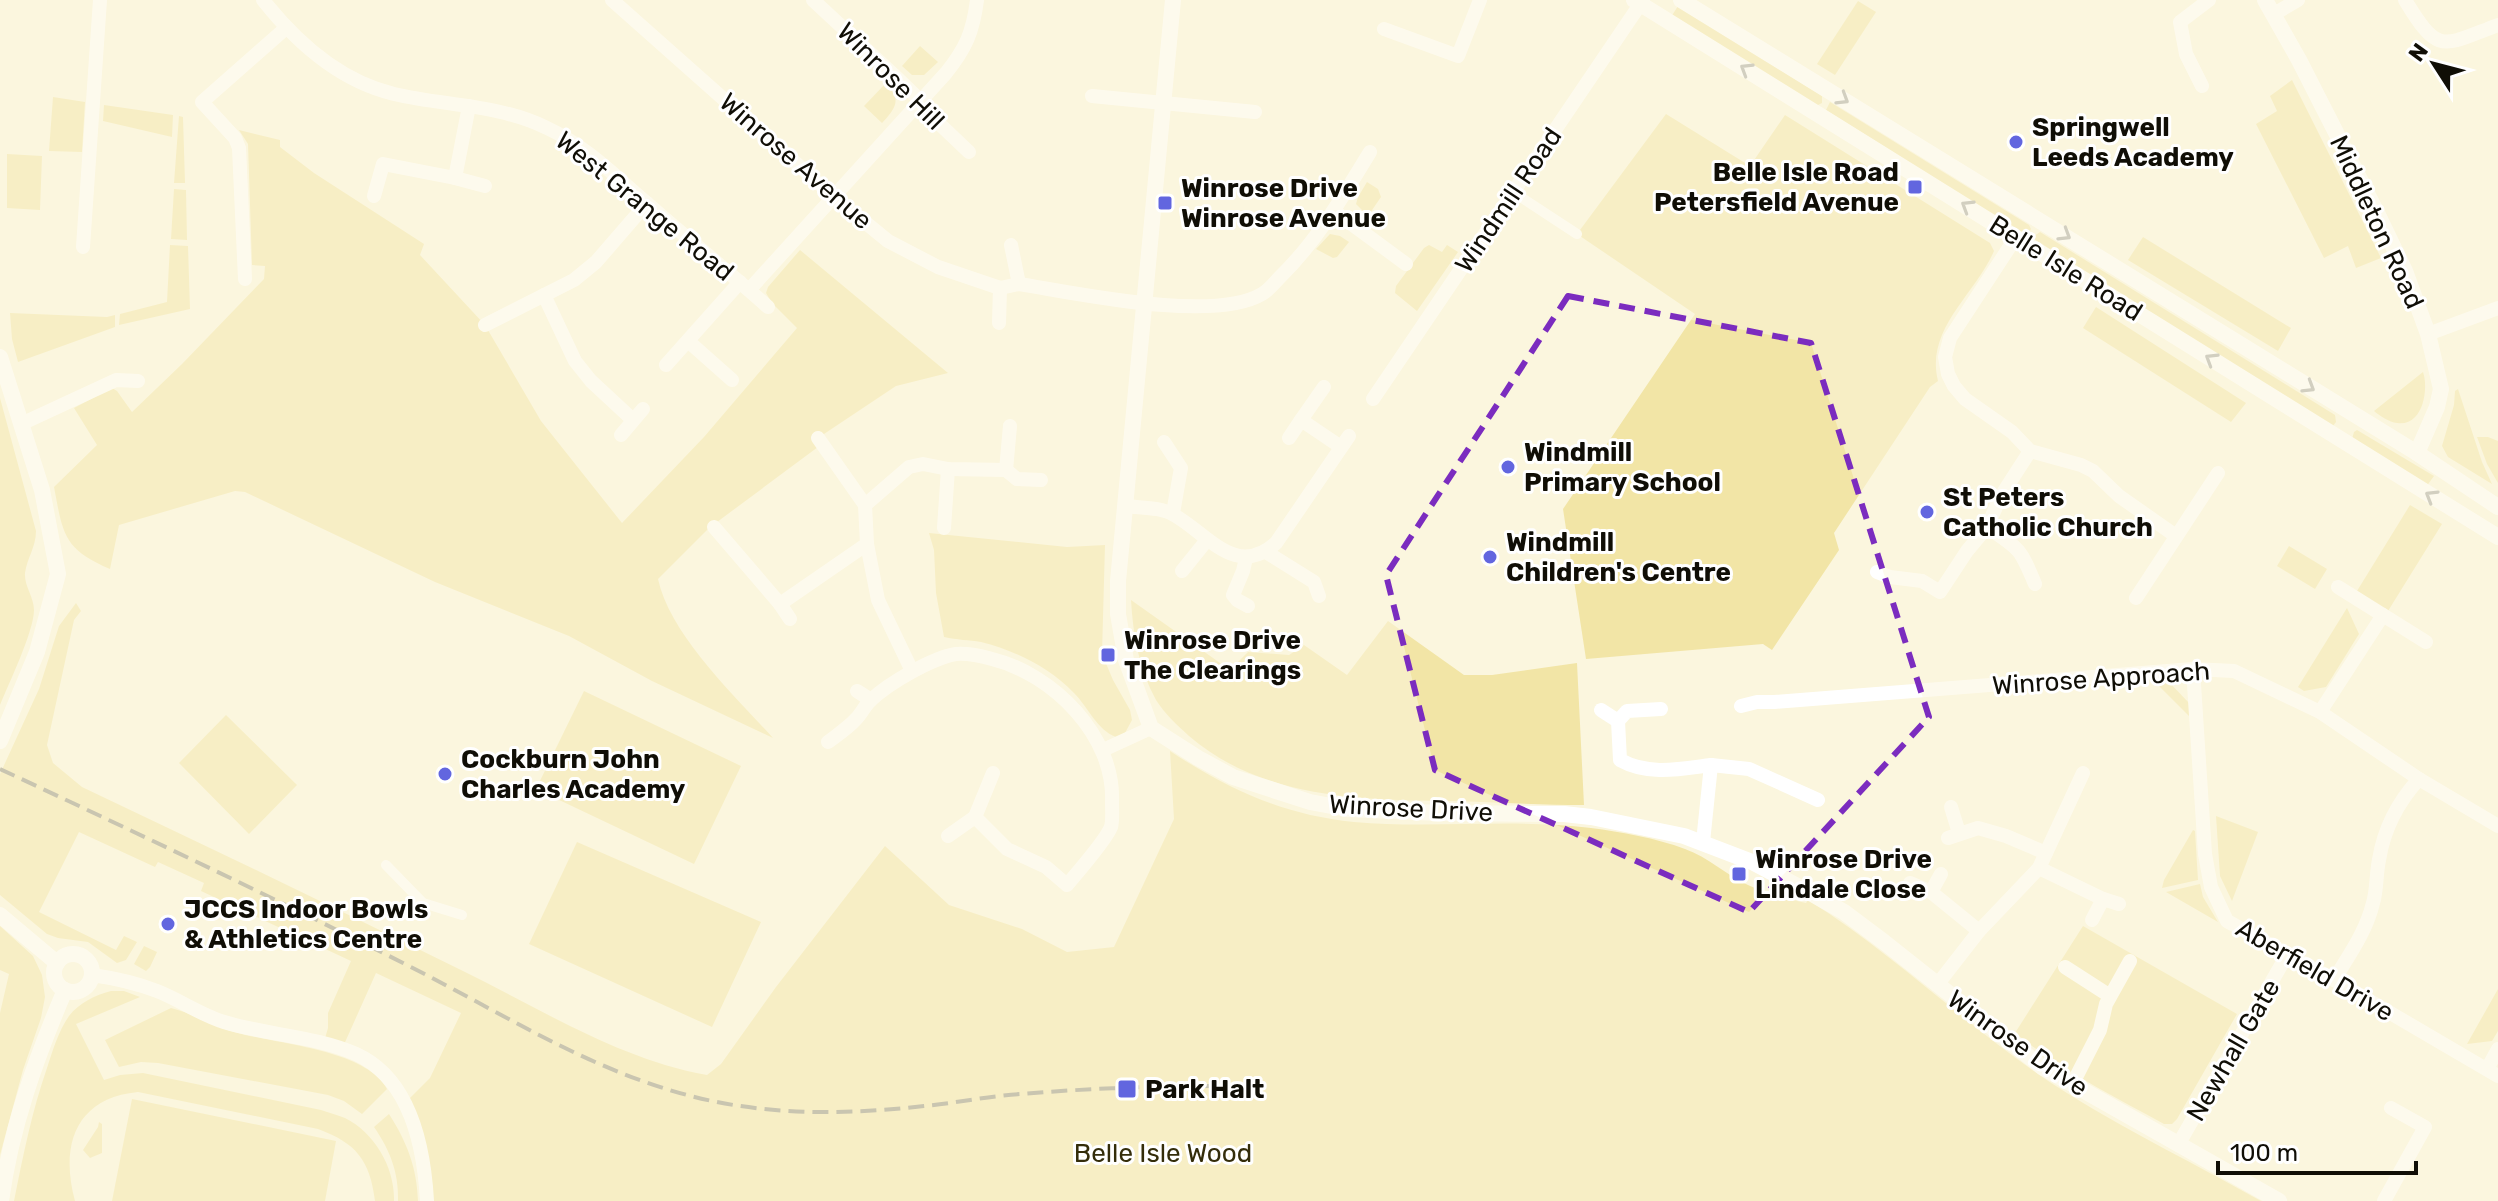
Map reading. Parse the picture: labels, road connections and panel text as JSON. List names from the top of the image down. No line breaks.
{"streets":{"street":["Winrose Hill","Winrose Avenue","Windmill Road","West Grange Road","Middleton Road","Belle Isle Road","Winrose Approach","Winrose Drive","Aberfield Drive","Newhall Gate"]},"crossings":[["Windmill Road","Belle Isle Road"],["Middleton Road","Belle Isle Road"],["Winrose Approach","Aberfield Drive"],["Winrose Drive","Newhall Gate"],["Aberfield Drive","Newhall Gate"]],"parks":["Belle Isle Wood"],"places":{"other":["Springwell Leeds Academy","Windmill Primary School","St Peters Catholic Church","Windmill Children's Centre","Cockburn John Charles Academy","JCCS Indoor Bowls & Athletics Centre"],"transit":["Belle Isle Road Petersfield Avenue","Winrose Drive Winrose Avenue","Winrose Drive The Clearings","Winrose Drive Lindale Close","Park Halt"]},"scale_bar":"100 m","north":"top left"}
